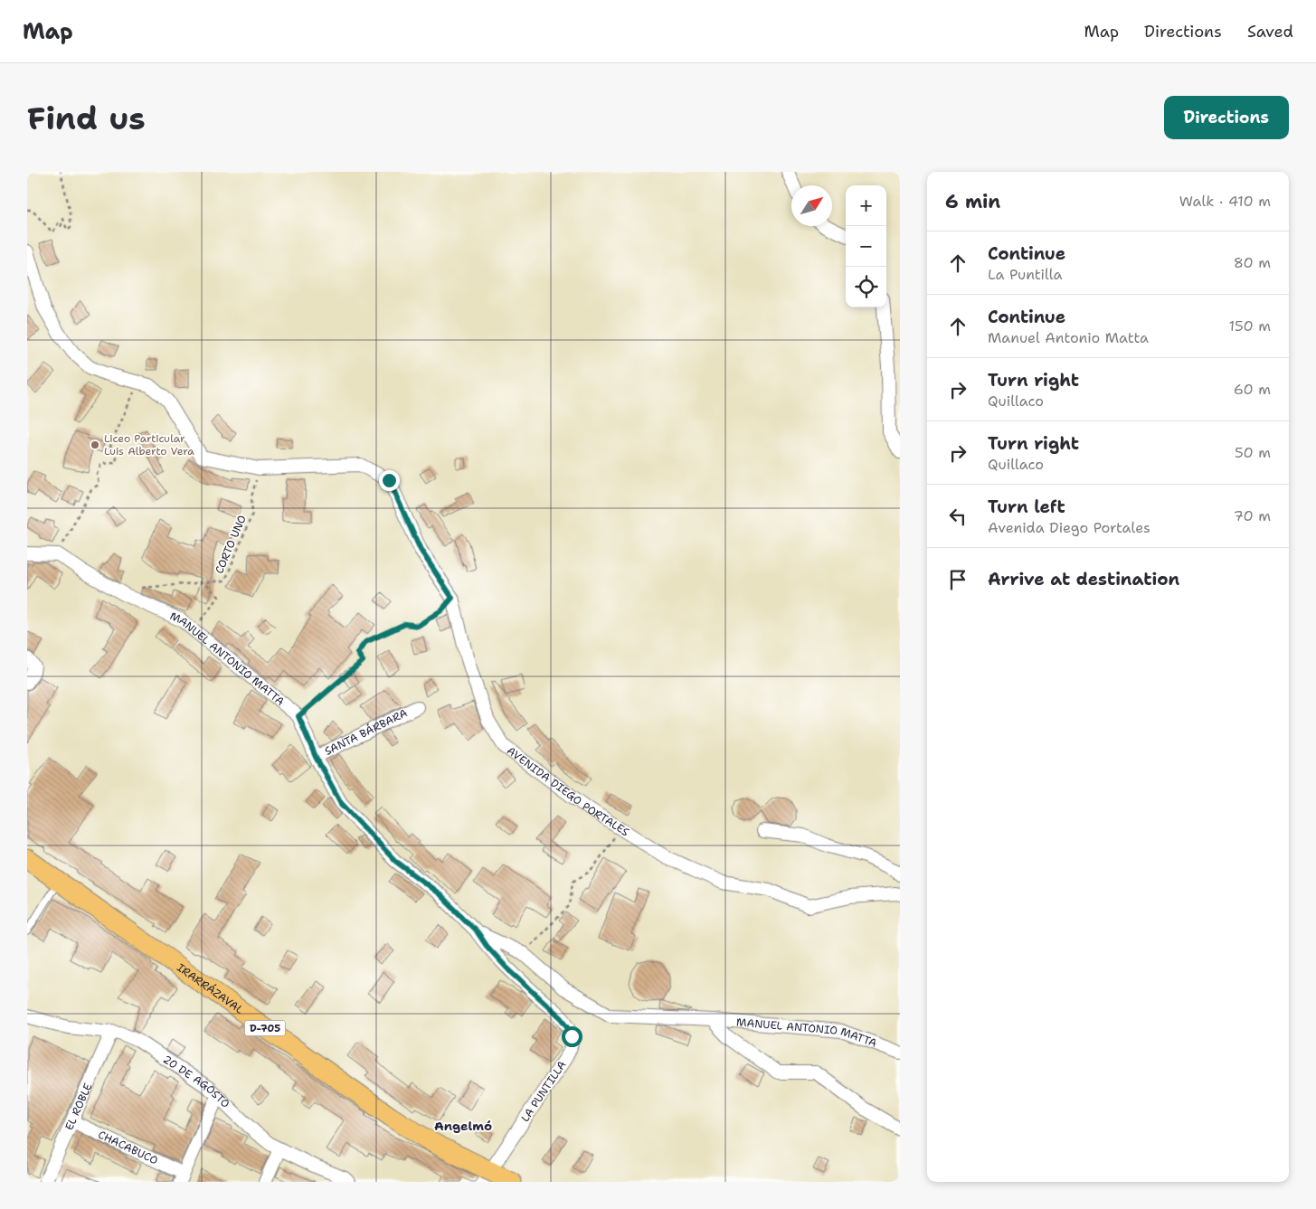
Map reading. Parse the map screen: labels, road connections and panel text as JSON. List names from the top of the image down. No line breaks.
{"streets":{"main road":["IRARRÁZAVAL","D-705"],"street":["MANUEL ANTONIO MATTA","SANTA BÁRBARA","AVENIDA DIEGO PORTALES","20 DE AGOSTO","LA PUNTILLA","EL ROBLE","CHACABUCO"],"path":["CORTO UNO"]},"crossings":[["CORTO UNO","MANUEL ANTONIO MATTA"],["CORTO UNO","AVENIDA DIEGO PORTALES"],["MANUEL ANTONIO MATTA","SANTA BÁRBARA"],["MANUEL ANTONIO MATTA","LA PUNTILLA"],["IRARRÁZAVAL","LA PUNTILLA"],["20 DE AGOSTO","EL ROBLE"],["EL ROBLE","CHACABUCO"]],"districts":["Angelmó"],"places":["Liceo Particular Luis Alberto Vera"],"north":"top right","page":{"header":"Map","nav":["Map","Directions","Saved"],"buttons":"Directions","title":"Find us","heading":["6 min","Walk · 410 m"],"map_buttons":["+","−"],"list":[["Continue","La Puntilla","80 m"],["Continue","Manuel Antonio Matta","150 m"],["Turn right","Quillaco","60 m"],["Turn right","Quillaco","50 m"],["Turn left","Avenida Diego Portales","70 m"],"Arrive at destination"]}}
